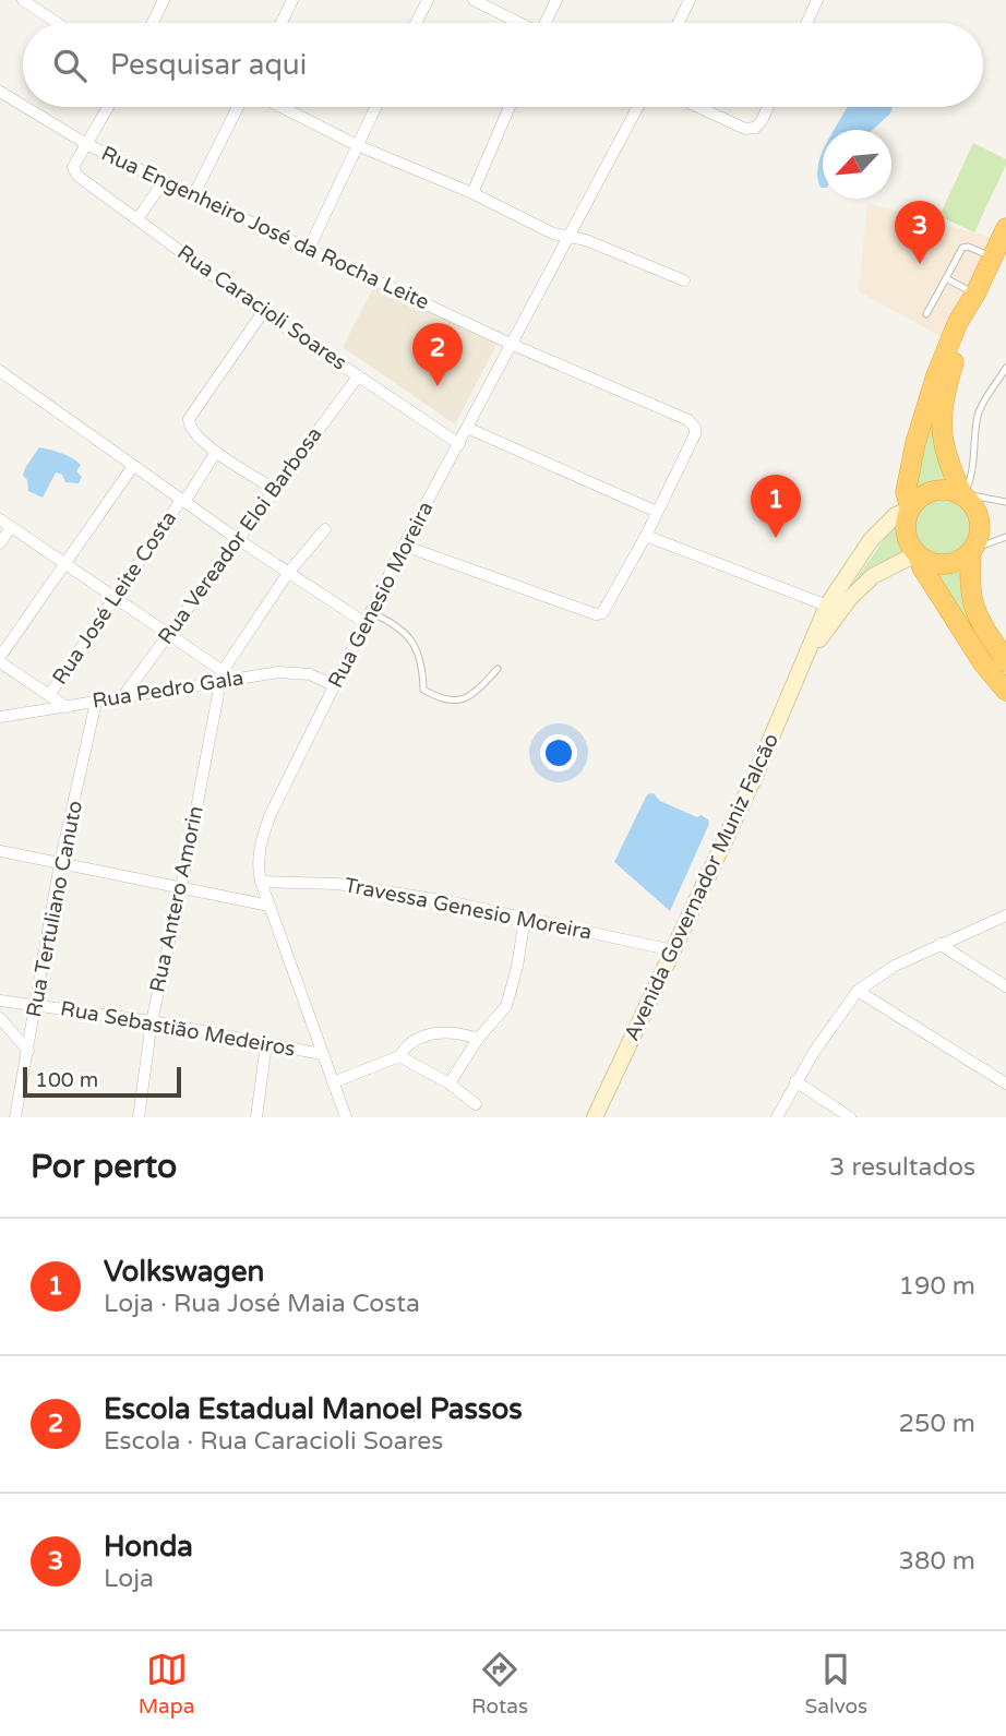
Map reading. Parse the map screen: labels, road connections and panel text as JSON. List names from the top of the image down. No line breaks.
{"streets":{"main road":["Avenida Governador Muniz Falcão"],"street":["Rua Engenheiro José da Rocha Leite","Rua Caracioli Soares","Rua Vereador Eloi Barbosa","Rua Genesio Moreira","Rua José Leite Costa","Rua Pedro Gala","Rua Antero Amorin","Rua Tertuliano Canuto","Travessa Genesio Moreira","Rua Sebastião Medeiros"]},"crossings":[["Rua Engenheiro José da Rocha Leite","Rua Caracioli Soares"],["Rua Engenheiro José da Rocha Leite","Rua Genesio Moreira"],["Rua Caracioli Soares","Rua Vereador Eloi Barbosa"],["Rua Caracioli Soares","Rua Genesio Moreira"],["Rua Vereador Eloi Barbosa","Rua Pedro Gala"],["Rua Genesio Moreira","Rua Pedro Gala"],["Rua Genesio Moreira","Travessa Genesio Moreira"],["Rua Genesio Moreira","Rua Sebastião Medeiros"],["Rua Pedro Gala","Rua Antero Amorin"],["Rua Pedro Gala","Rua Tertuliano Canuto"],["Avenida Governador Muniz Falcão","Travessa Genesio Moreira"],["Rua Antero Amorin","Rua Sebastião Medeiros"],["Rua Tertuliano Canuto","Rua Sebastião Medeiros"]],"scale_bar":"100 m","north":"bottom left","page":{"search":"Pesquisar aqui","pins":["3","2","1"],"scale":"100 m","heading":["Por perto","3 resultados"],"list":[{"mark":"1","name":"Volkswagen","note":"Loja · Rua José Maia Costa","value":"190 m"},{"mark":"2","name":"Escola Estadual Manoel Passos","note":"Escola · Rua Caracioli Soares","value":"250 m"},{"mark":"3","name":"Honda","note":"Loja","value":"380 m"}],"nav":["Mapa","Rotas","Salvos"]}}
